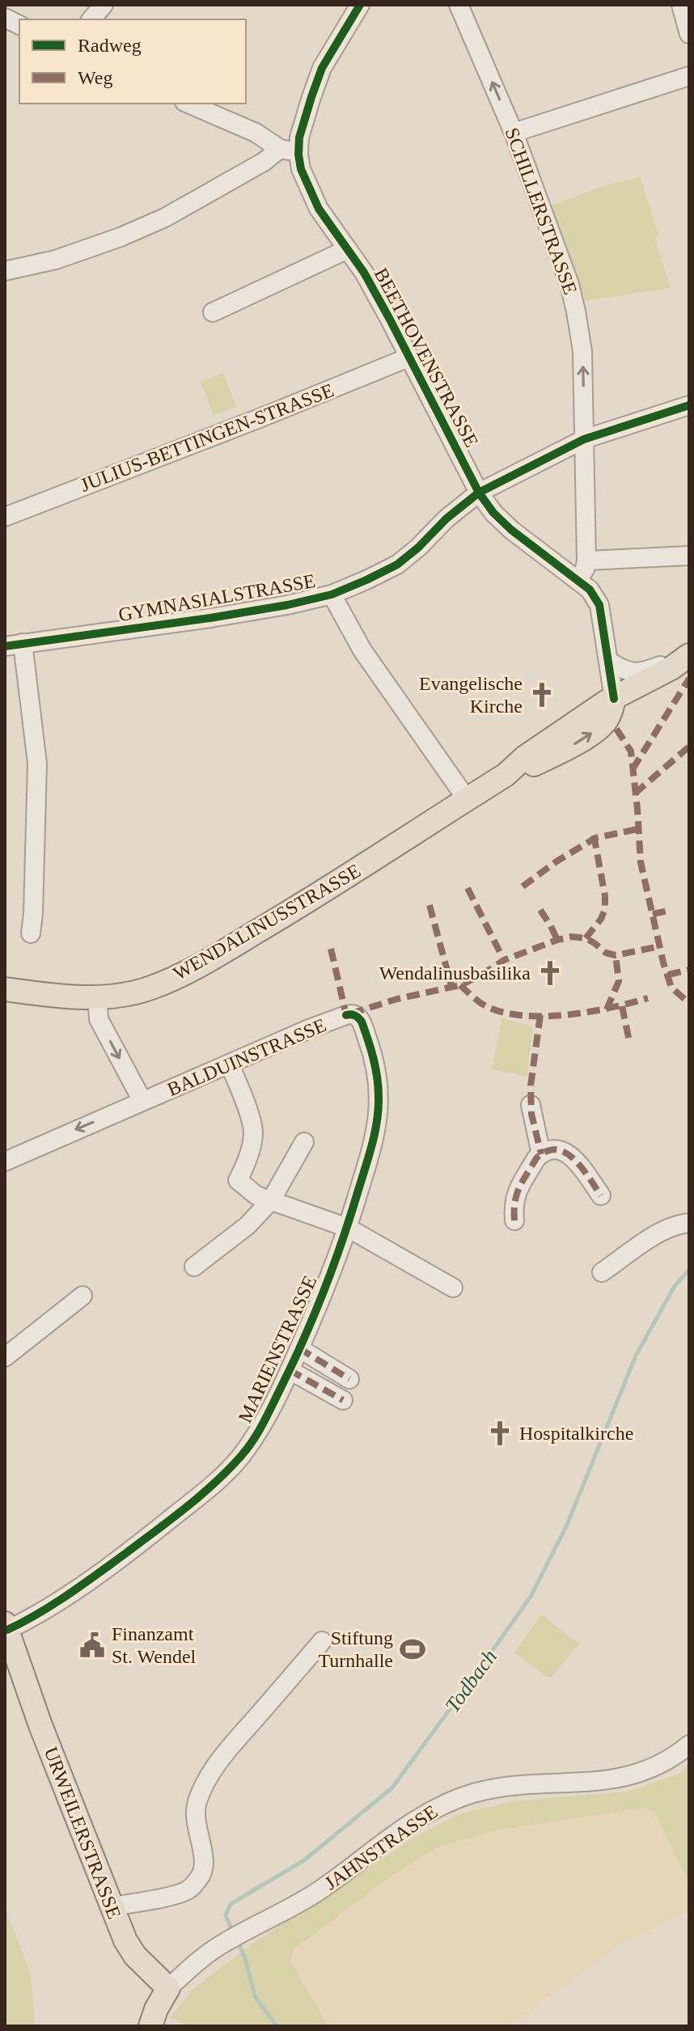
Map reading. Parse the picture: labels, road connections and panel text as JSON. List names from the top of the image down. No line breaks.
{"streets":{"main road":["WENDALINUSSTRASSE","URWEILERSTRASSE"],"street":["SCHILLERSTRASSE","BEETHOVENSTRASSE","JULIUS-BETTINGEN-STRASSE","GYMNASIALSTRASSE","BALDUINSTRASSE","MARIENSTRASSE","JAHNSTRASSE"]},"crossings":[["SCHILLERSTRASSE","BEETHOVENSTRASSE"],["SCHILLERSTRASSE","GYMNASIALSTRASSE"],["BEETHOVENSTRASSE","JULIUS-BETTINGEN-STRASSE"],["BEETHOVENSTRASSE","GYMNASIALSTRASSE"],["BEETHOVENSTRASSE","WENDALINUSSTRASSE"],["WENDALINUSSTRASSE","BALDUINSTRASSE"],["BALDUINSTRASSE","MARIENSTRASSE"],["MARIENSTRASSE","URWEILERSTRASSE"],["URWEILERSTRASSE","JAHNSTRASSE"]],"one_way":["SCHILLERSTRASSE"],"water":["Todbach"],"places":{"church":["Evangelische Kirche","Wendalinusbasilika","Hospitalkirche"],"public building":["Finanzamt St. Wendel"],"sports":["Stiftung Turnhalle"]},"legend":["Radweg","Weg"]}
